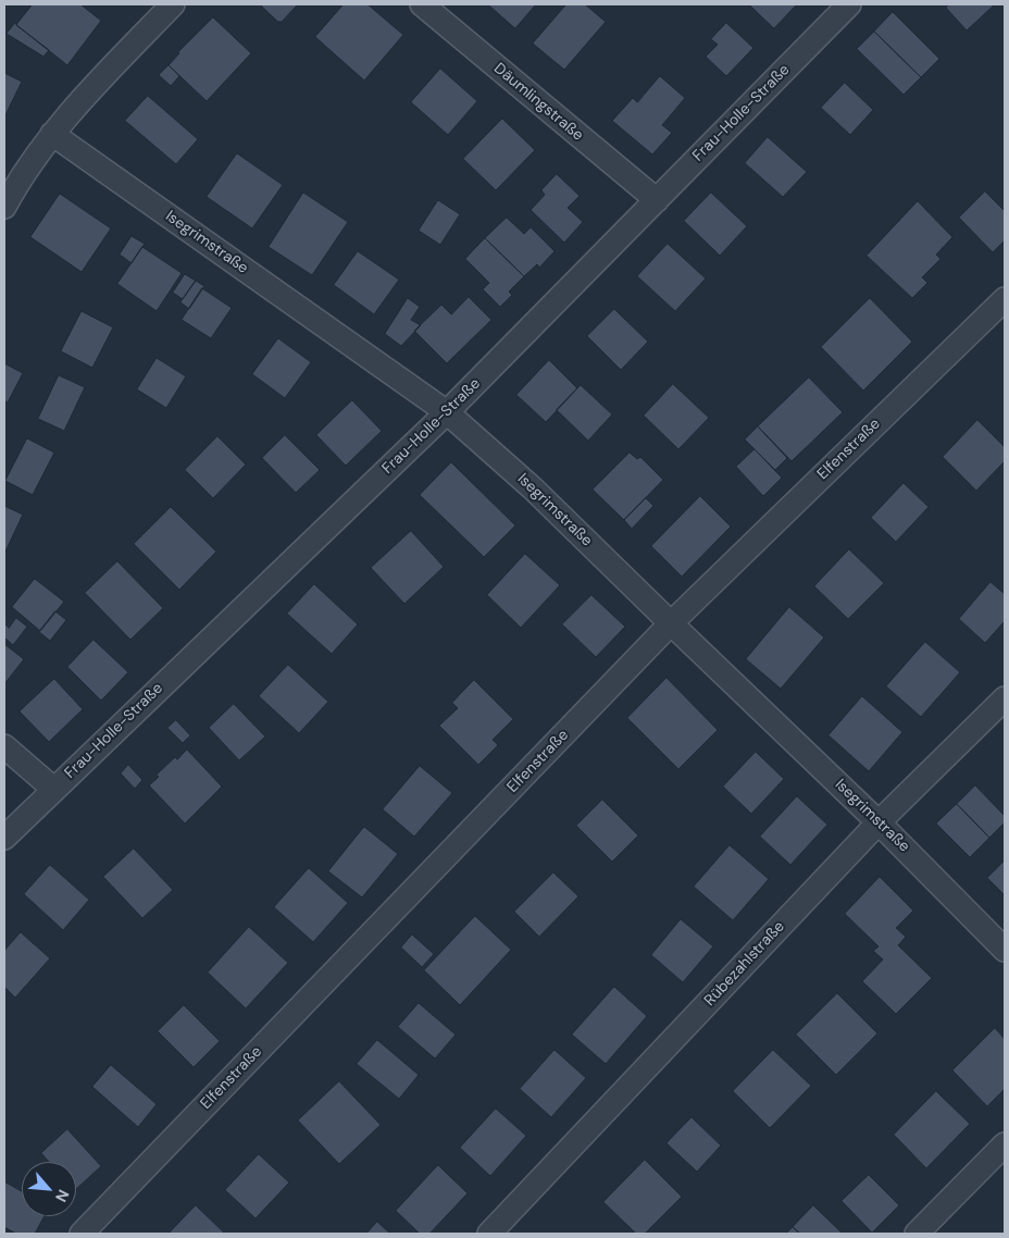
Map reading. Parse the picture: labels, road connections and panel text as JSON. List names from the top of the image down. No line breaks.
{"streets":{"street":["Däumlingstraße","Frau-Holle-Straße","Isegrimstraße","Elfenstraße","Rübezahlstraße"]},"crossings":[["Däumlingstraße","Frau-Holle-Straße"],["Frau-Holle-Straße","Isegrimstraße"],["Isegrimstraße","Elfenstraße"],["Isegrimstraße","Rübezahlstraße"]],"north":"bottom right"}
